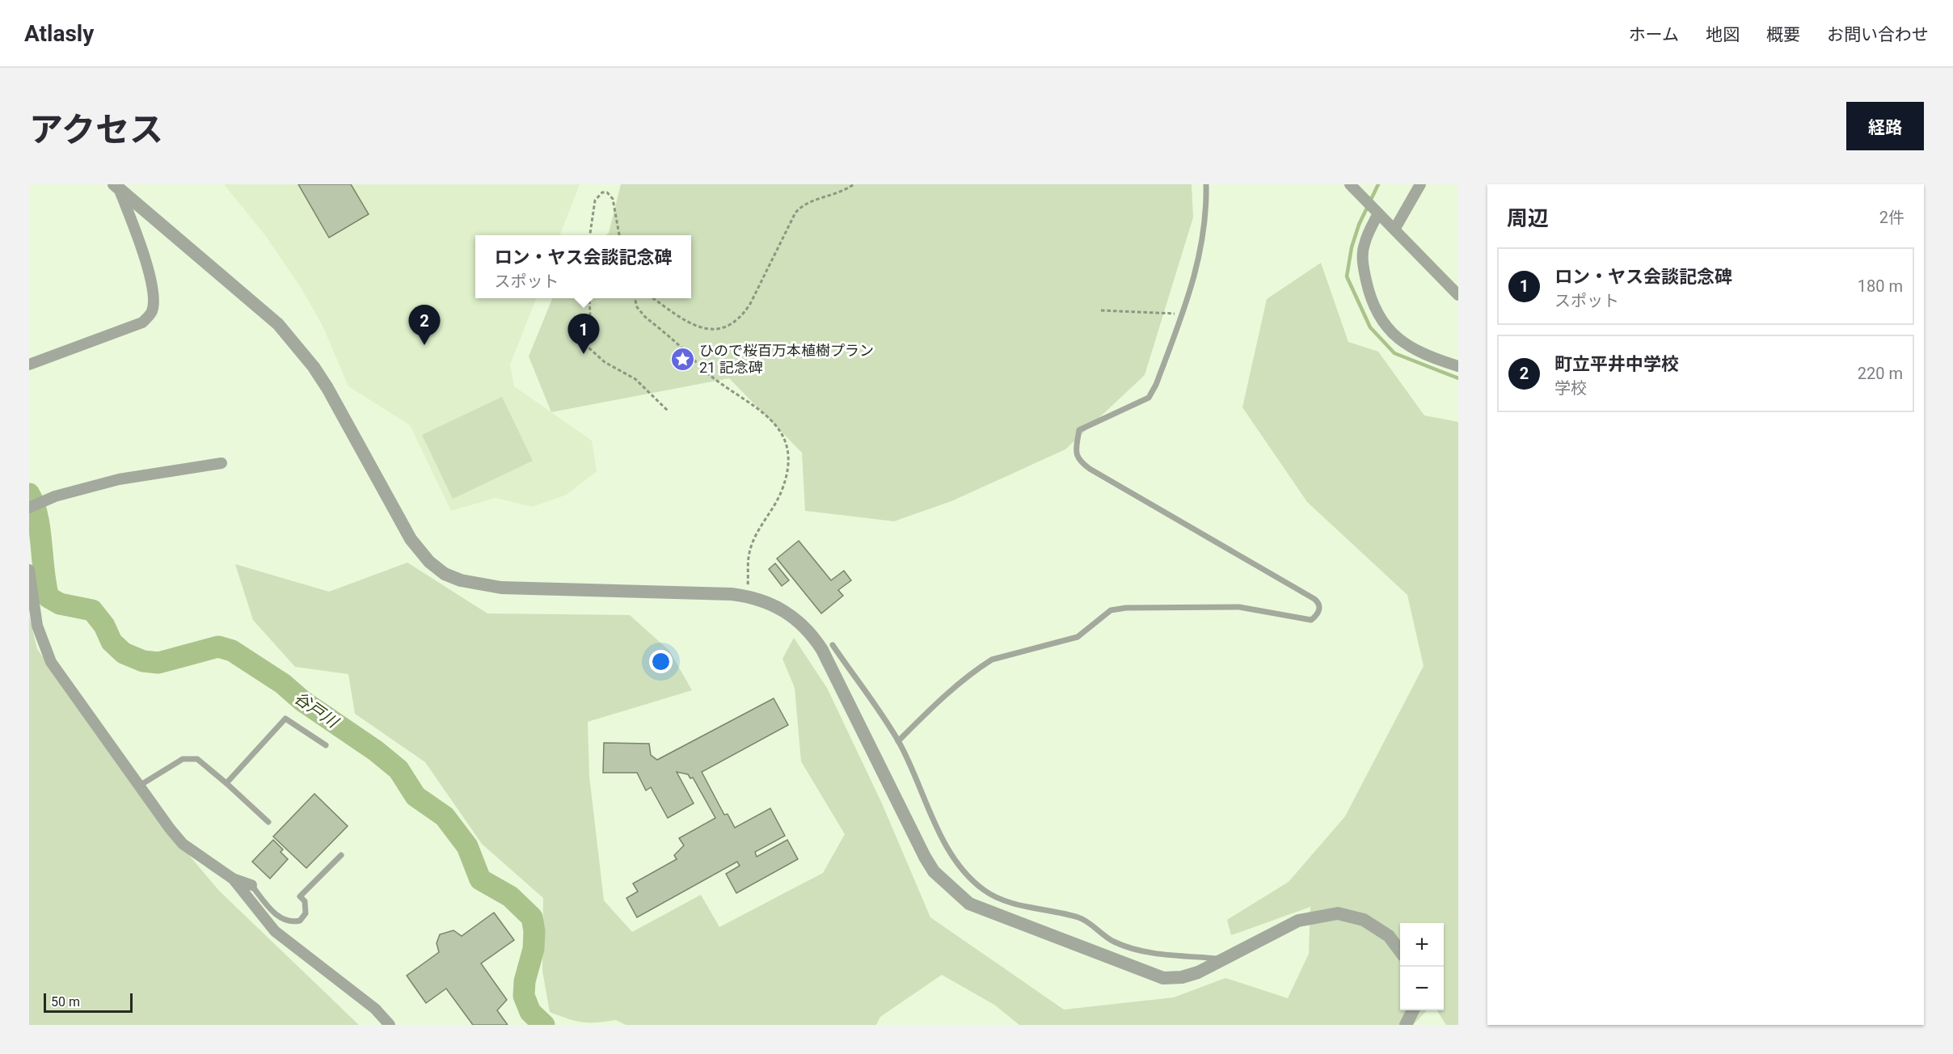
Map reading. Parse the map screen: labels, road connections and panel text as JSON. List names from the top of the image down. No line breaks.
{"water":["谷戸川"],"places":{"place":["ひので桜百万本植樹プラン 21 記念碑"]},"scale_bar":"50 m","page":{"header":"Atlasly","nav":["ホーム","地図","概要","お問い合わせ"],"title":"アクセス","buttons":"経路","heading":["周辺","2件"],"popup":["ロン・ヤス会談記念碑","スポット"],"list":[{"mark":"1","name":"ロン・ヤス会談記念碑","note":"スポット","value":"180 m"},{"mark":"2","name":"町立平井中学校","note":"学校","value":"220 m"}],"pins":["2","1"],"map_buttons":["+","−"],"scale":"50 m"}}
